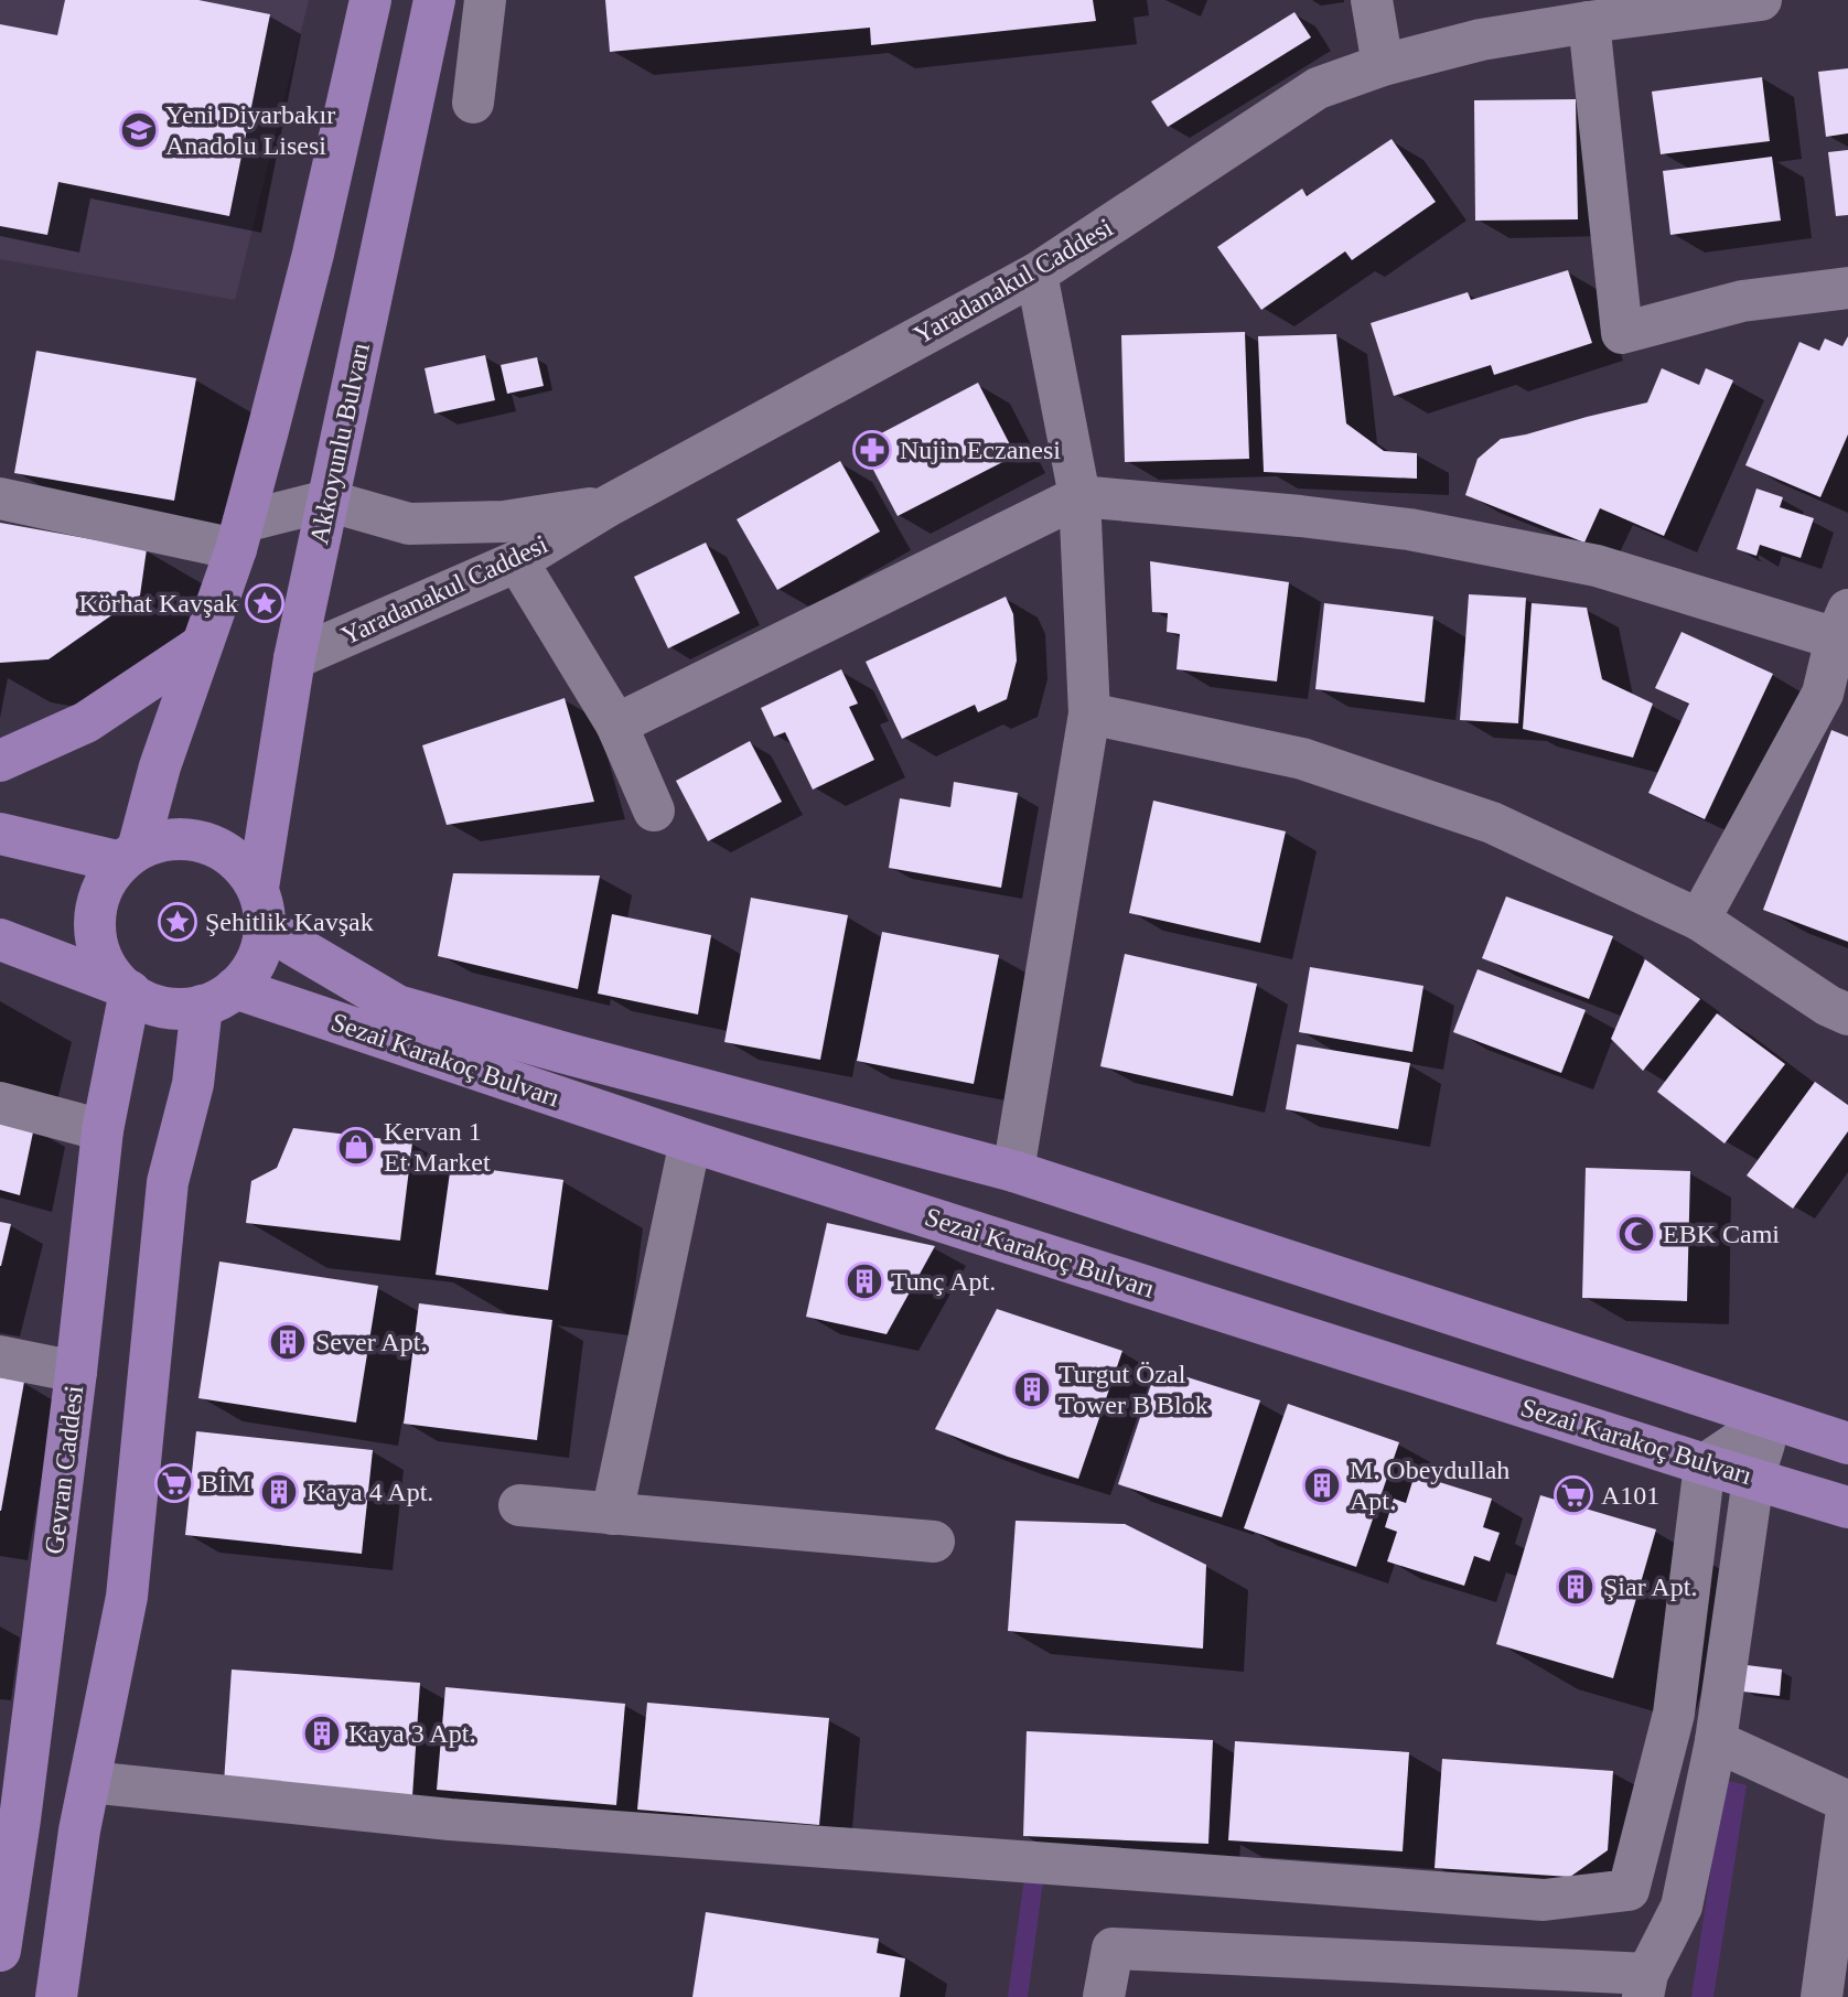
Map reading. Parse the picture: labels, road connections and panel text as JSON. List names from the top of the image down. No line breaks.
{"streets":{"main road":["Akkoyunlu Bulvarı","Sezai Karakoç Bulvarı","Gevran Caddesi"],"street":["Yaradanakul Caddesi"]},"crossings":[["Yaradanakul Caddesi","Akkoyunlu Bulvarı"],["Akkoyunlu Bulvarı","Sezai Karakoç Bulvarı"],["Akkoyunlu Bulvarı","Gevran Caddesi"],["Sezai Karakoç Bulvarı","Gevran Caddesi"]],"places":{"school or university":["Yeni Diyarbakır Anadolu Lisesi"],"pharmacy":["Nujin Eczanesi"],"place":["Körhat Kavşak","Şehitlik Kavşak"],"shop":["Kervan 1 Et Market"],"mosque":["EBK Cami"],"building":["Tunç Apt.","Sever Apt.","Turgut Özal Tower B Blok","M. Obeydullah Apt.","Kaya 4 Apt.","Şiar Apt.","Kaya 3 Apt."],"supermarket":["BİM","A101"]}}
